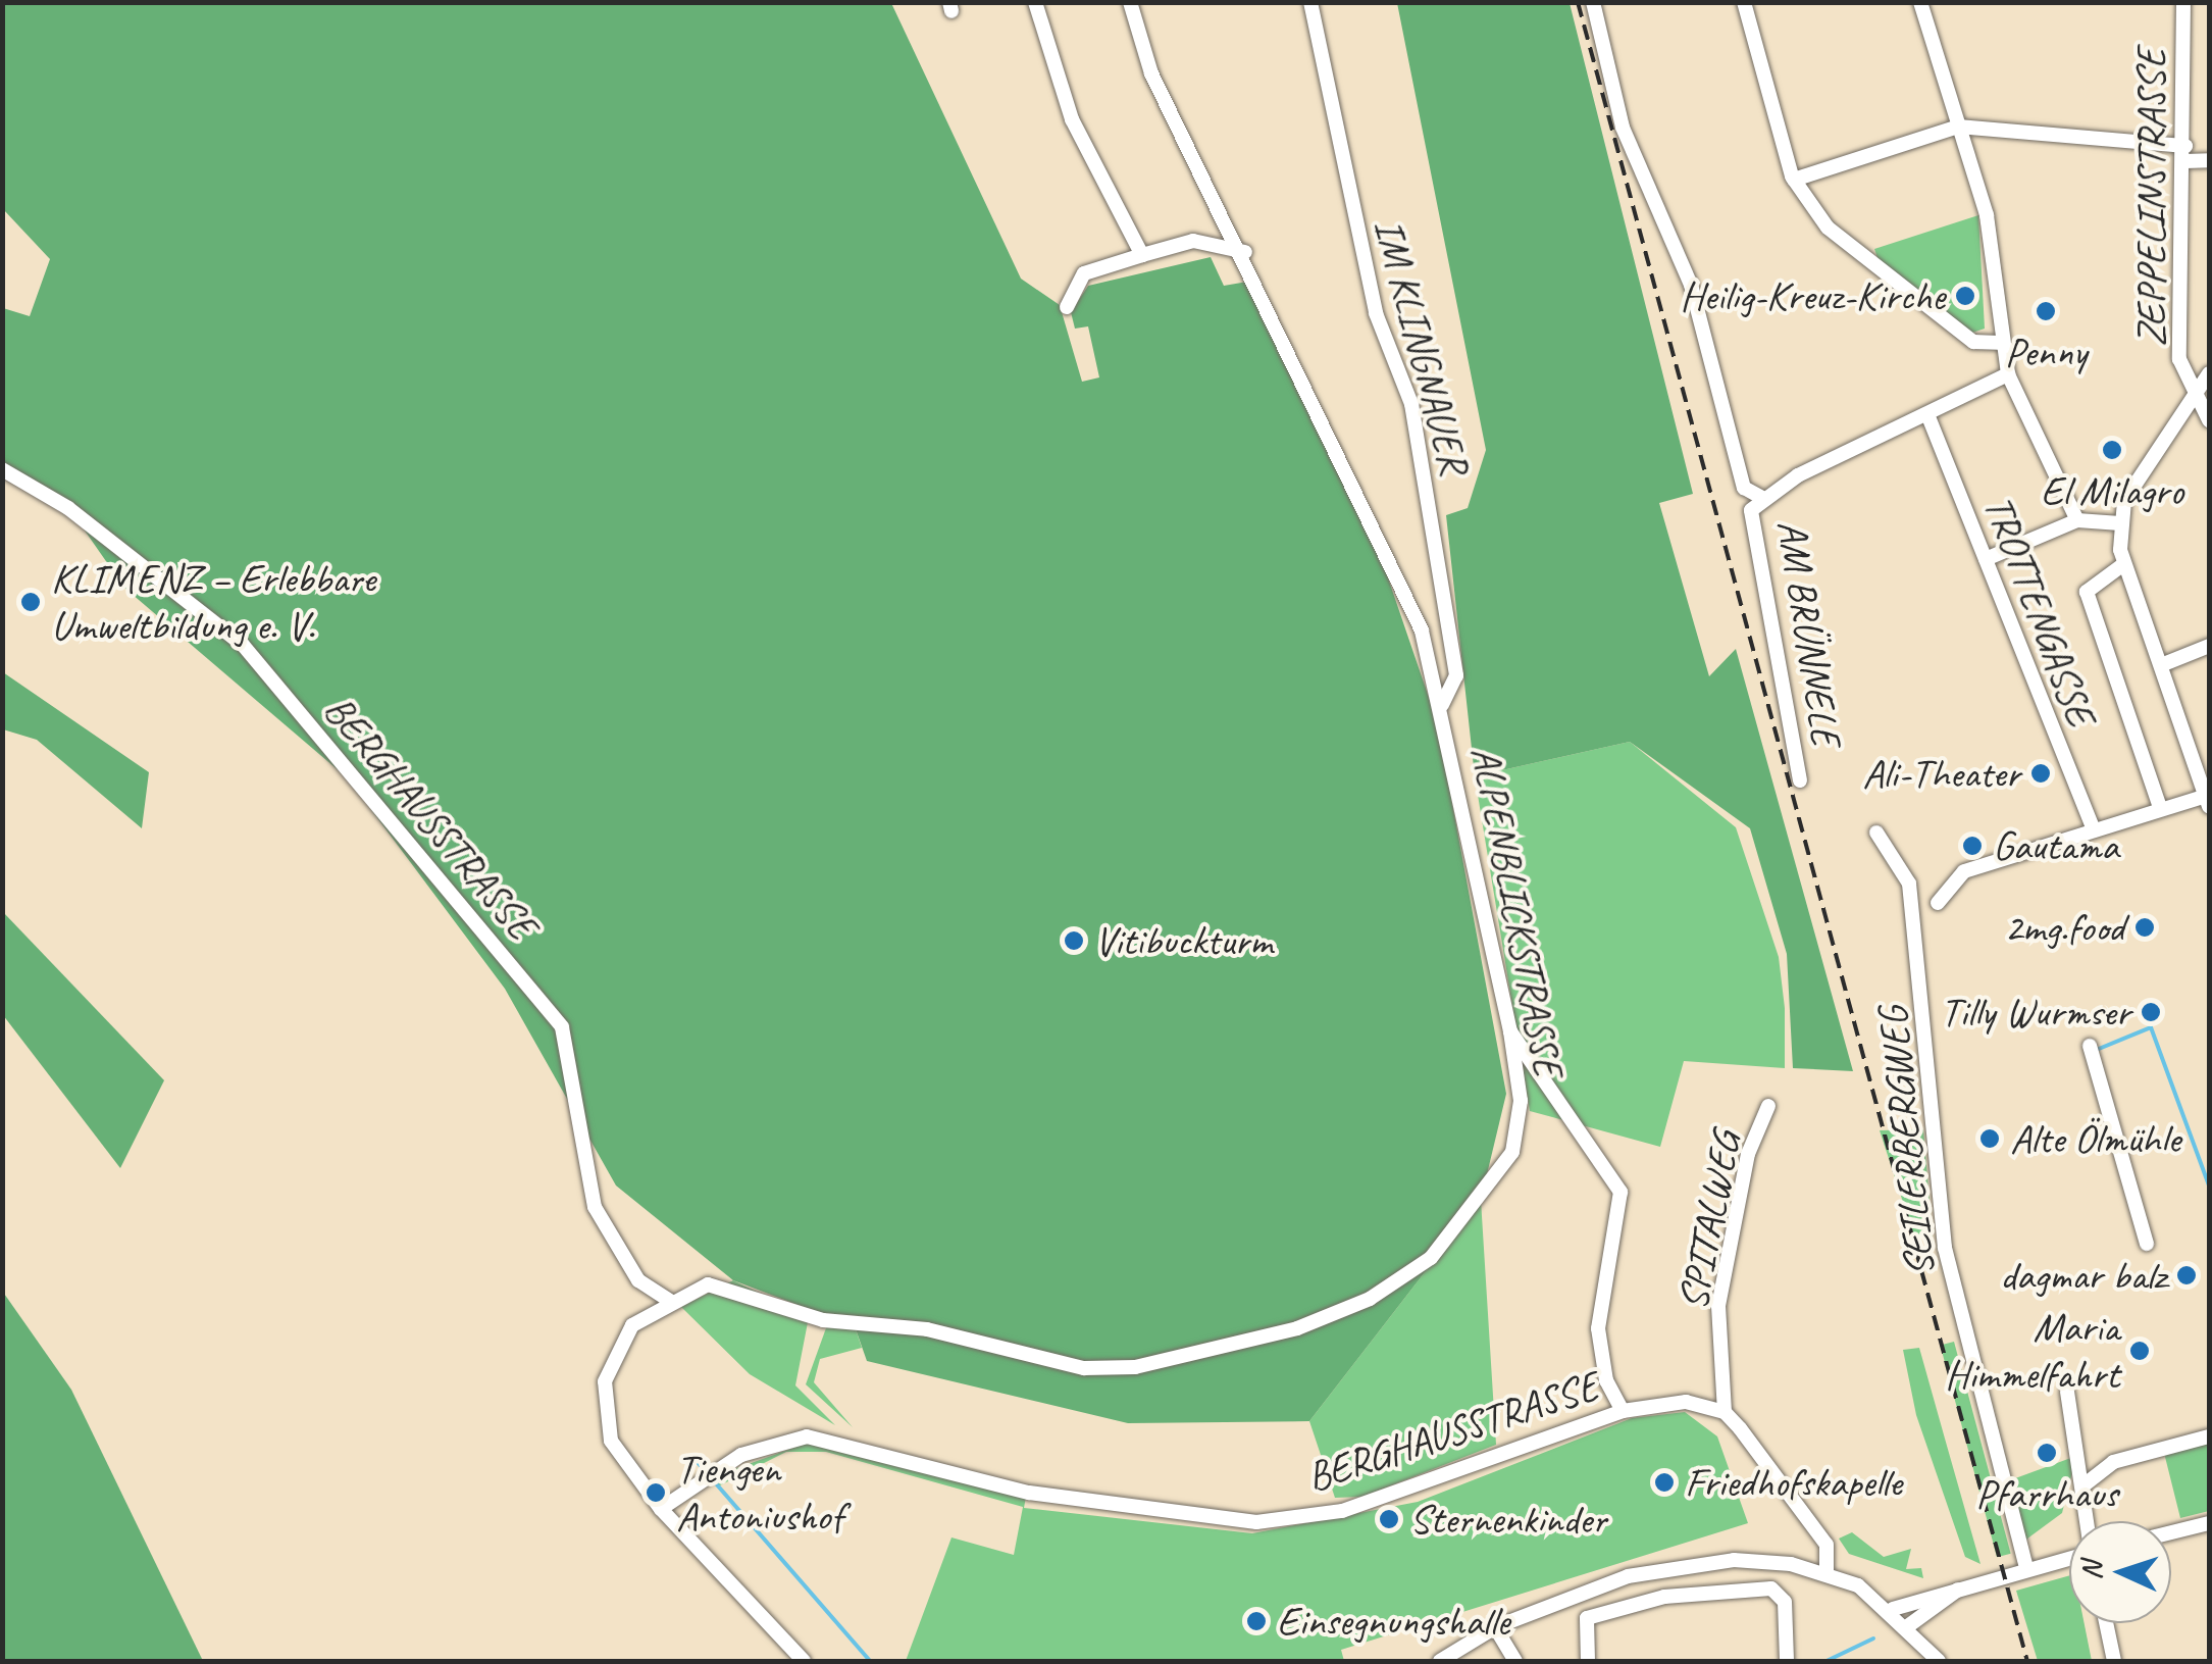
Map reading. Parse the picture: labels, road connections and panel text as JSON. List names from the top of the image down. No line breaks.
{"streets":{"street":["ZEPPELINSTRASSE","IM KLINGNAUER","TROTTENGASSE","AM BRÜNNELE","BERGHAUSSTRASSE","ALPENBLICKSTRASSE","SEILERBERGWEG","SPITALWEG"]},"crossings":[["IM KLINGNAUER","ALPENBLICKSTRASSE"],["TROTTENGASSE","AM BRÜNNELE"],["BERGHAUSSTRASSE","ALPENBLICKSTRASSE"],["BERGHAUSSTRASSE","SPITALWEG"]],"places":["Heilig-Kreuz-Kirche","Penny","El Milagro","KLIMENZ – Erlebbare Umweltbildung e. V.","Ali-Theater","Gautama","2mg.food","Vitibuckturm","Tilly Wurmser","Alte Ölmühle","dagmar balz","Maria Himmelfahrt","Pfarrhaus","Friedhofskapelle","Tiengen Antoniushof","Sternenkinder","Einsegnungshalle"],"north":"left"}
